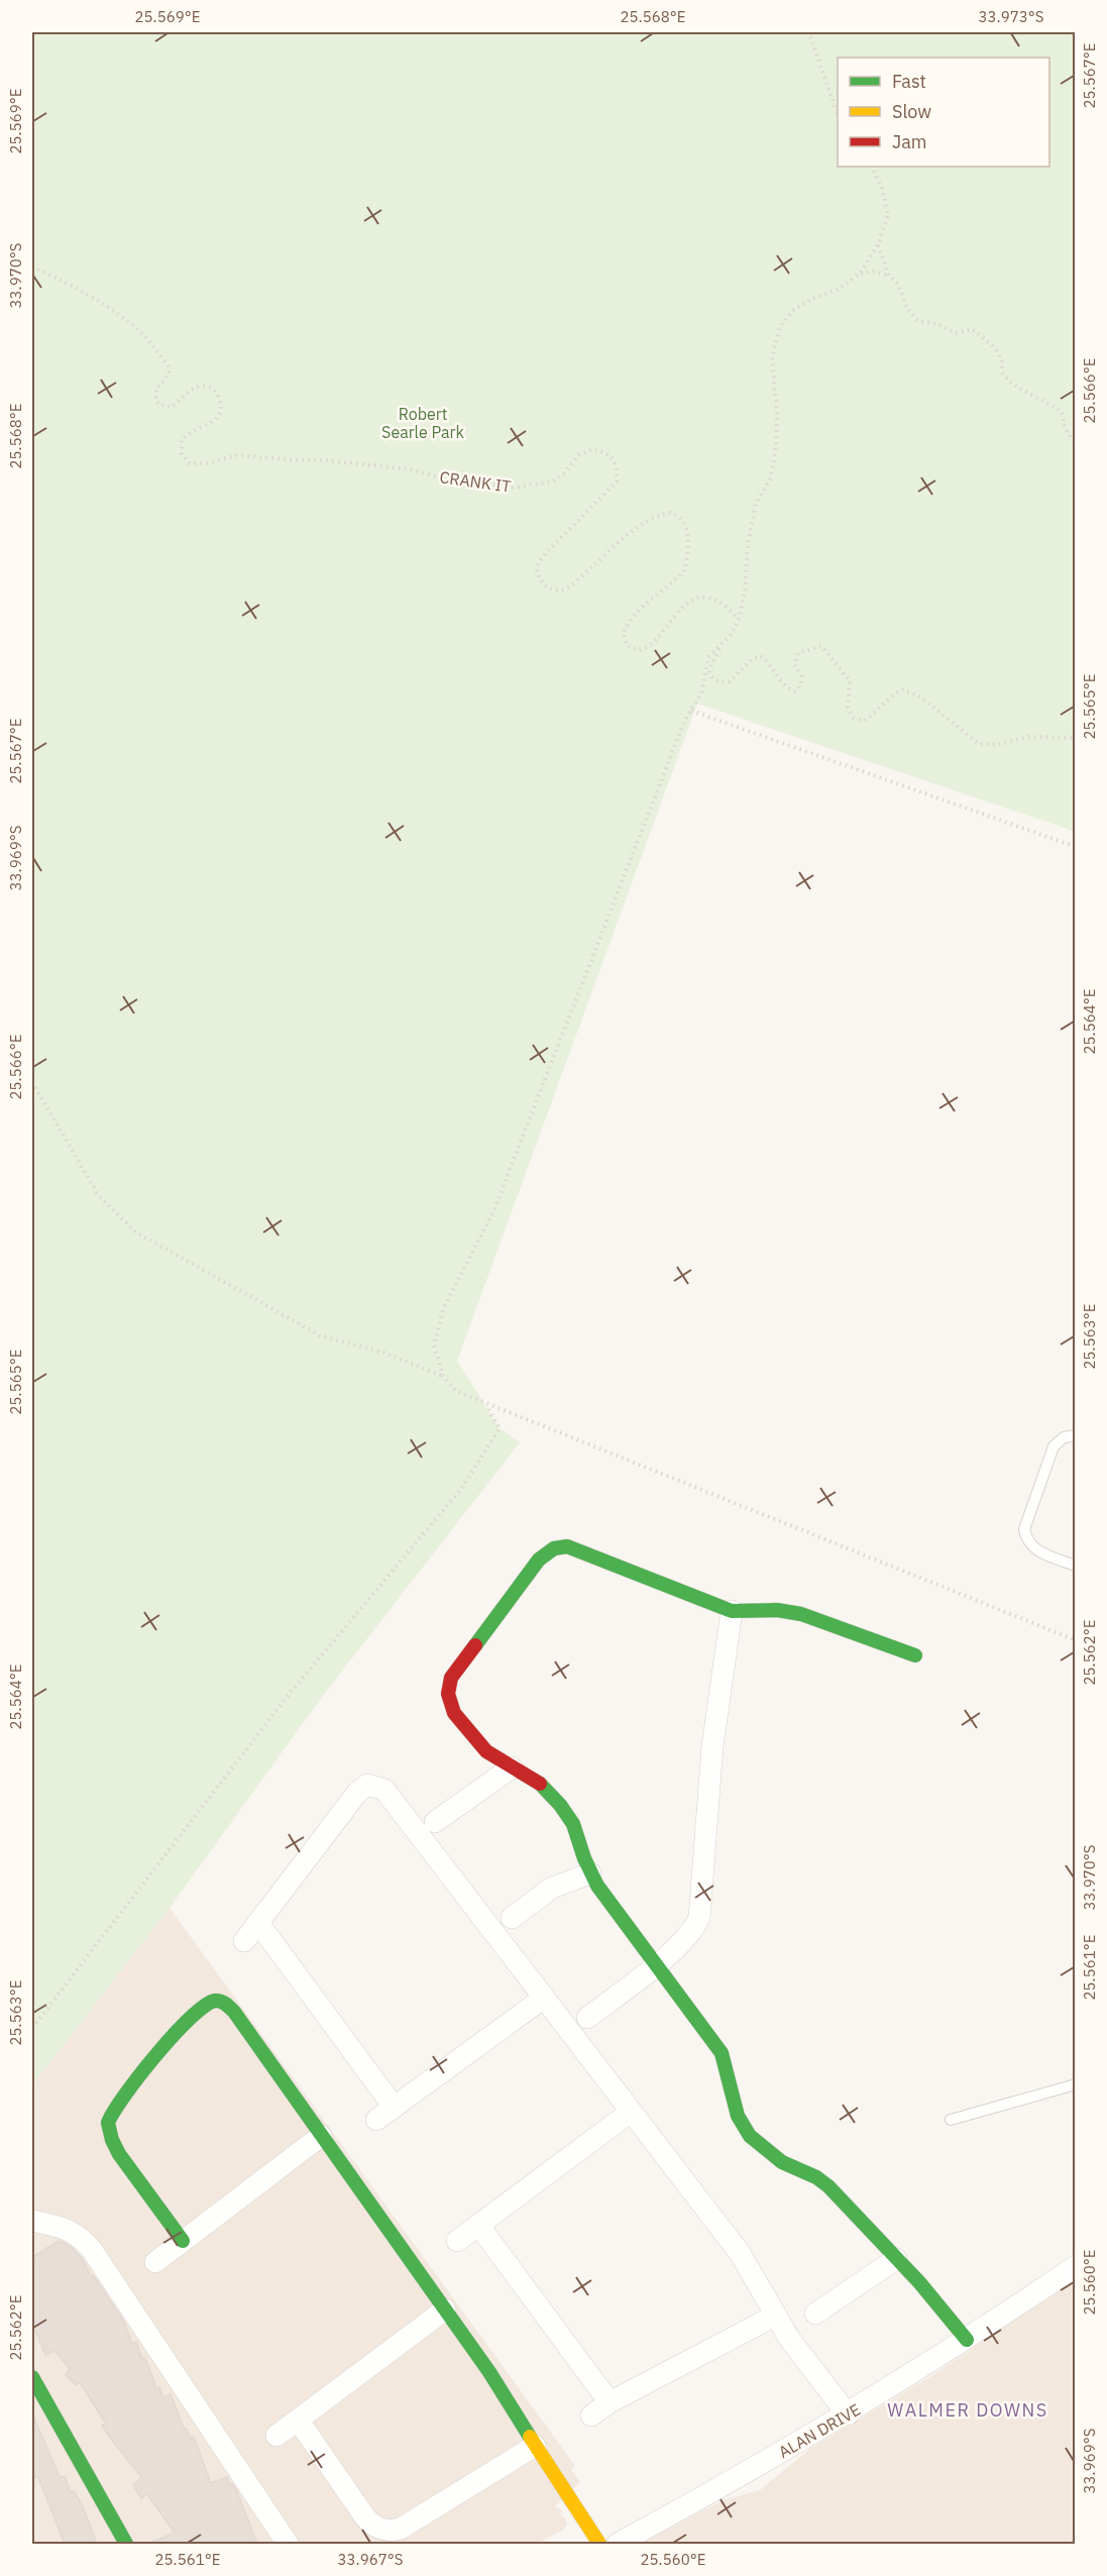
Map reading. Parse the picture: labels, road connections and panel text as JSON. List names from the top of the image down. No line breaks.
{"streets":{"street":["ALAN DRIVE"],"path":["CRANK IT"]},"districts":["WALMER DOWNS"],"parks":["Robert Searle Park"],"legend":["Fast","Slow","Jam"],"coordinates":["25.569°E","25.568°E","33.973°S","25.567°E","33.970°S","25.566°E","25.565°E","33.969°S","25.564°E","25.563°E","25.562°E","25.561°E","25.560°E","33.967°S"]}
